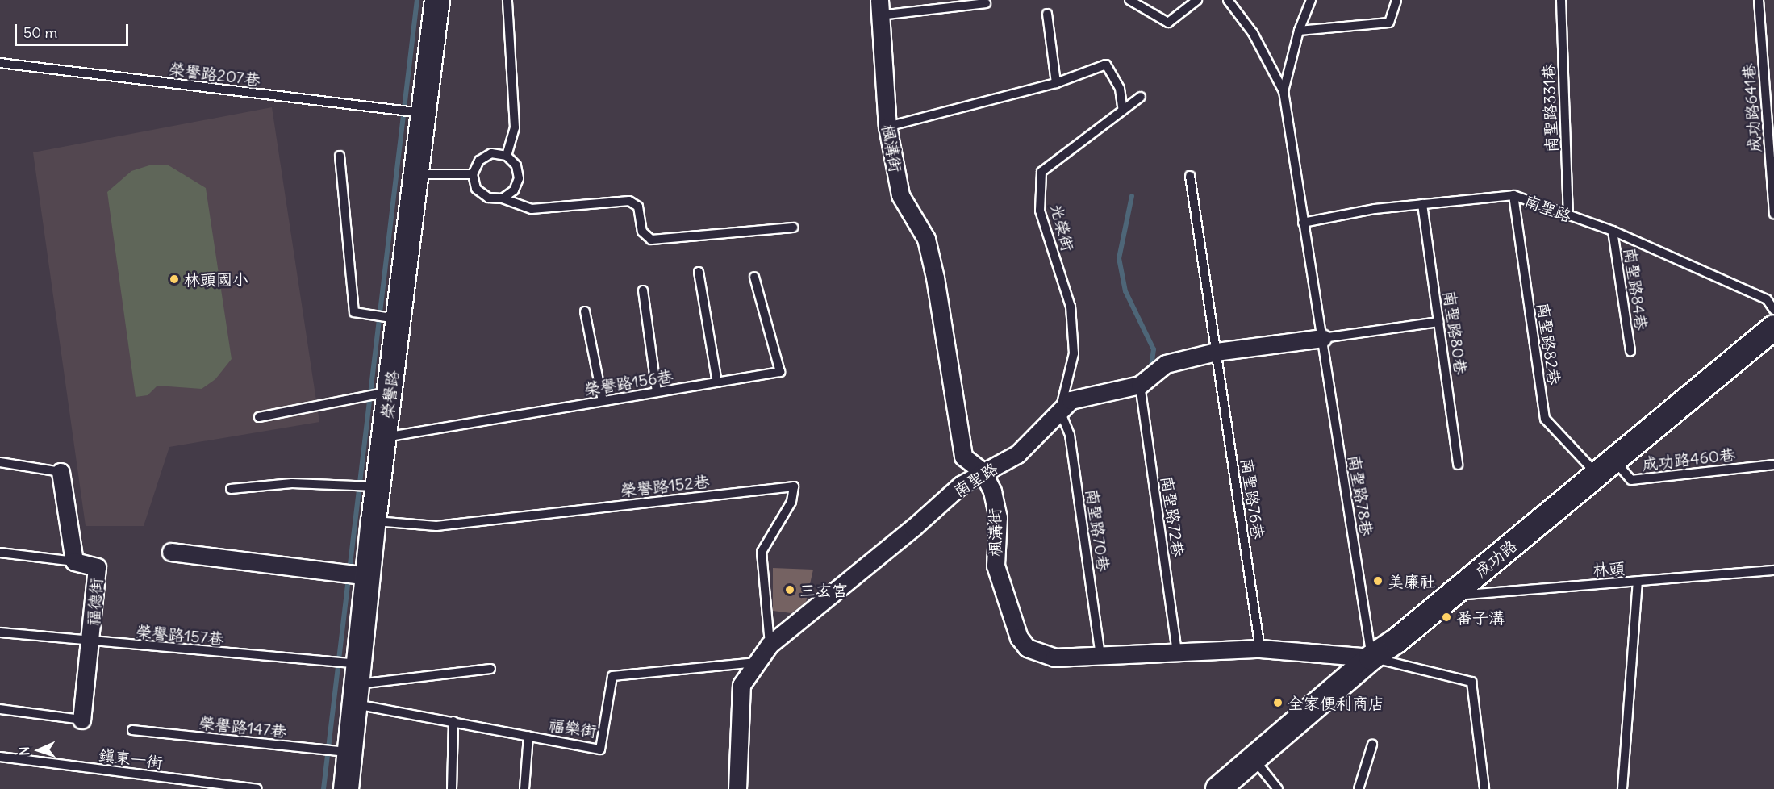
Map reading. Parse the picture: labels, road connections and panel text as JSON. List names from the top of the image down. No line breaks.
{"streets":{"street":["楓溝街","南聖路","榮譽路","成功路","福德街"],"lane":["榮譽路207巷","南聖路331巷","成功路641巷","光榮街","南聖路84巷","南聖路80巷","南聖路82巷","榮譽路156巷","成功路460巷","榮譽路152巷","南聖路78巷","南聖路76巷","南聖路72巷","南聖路70巷","林頭","榮譽路157巷","榮譽路147巷","福樂街","鎮東一街"]},"crossings":[["榮譽路207巷","榮譽路"],["南聖路331巷","南聖路"],["楓溝街","南聖路"],["楓溝街","南聖路78巷"],["楓溝街","南聖路76巷"],["楓溝街","南聖路72巷"],["楓溝街","南聖路70巷"],["楓溝街","成功路"],["南聖路","光榮街"],["南聖路","南聖路84巷"],["南聖路","南聖路80巷"],["南聖路","南聖路82巷"],["南聖路","榮譽路152巷"],["南聖路","南聖路78巷"],["南聖路","南聖路76巷"],["南聖路","南聖路72巷"],["南聖路","南聖路70巷"],["南聖路","福樂街"],["光榮街","南聖路70巷"],["南聖路82巷","成功路460巷"],["南聖路82巷","成功路"],["榮譽路156巷","榮譽路"],["榮譽路","榮譽路152巷"],["榮譽路","榮譽路157巷"],["榮譽路","榮譽路147巷"],["榮譽路","福樂街"],["成功路460巷","成功路"],["南聖路78巷","成功路"],["成功路","林頭"],["福德街","榮譽路157巷"],["榮譽路157巷","福樂街"]],"places":["林頭國小","美廉社","三玄宮","番子溝","全家便利商店"],"scale_bar":"50 m","north":"left"}
